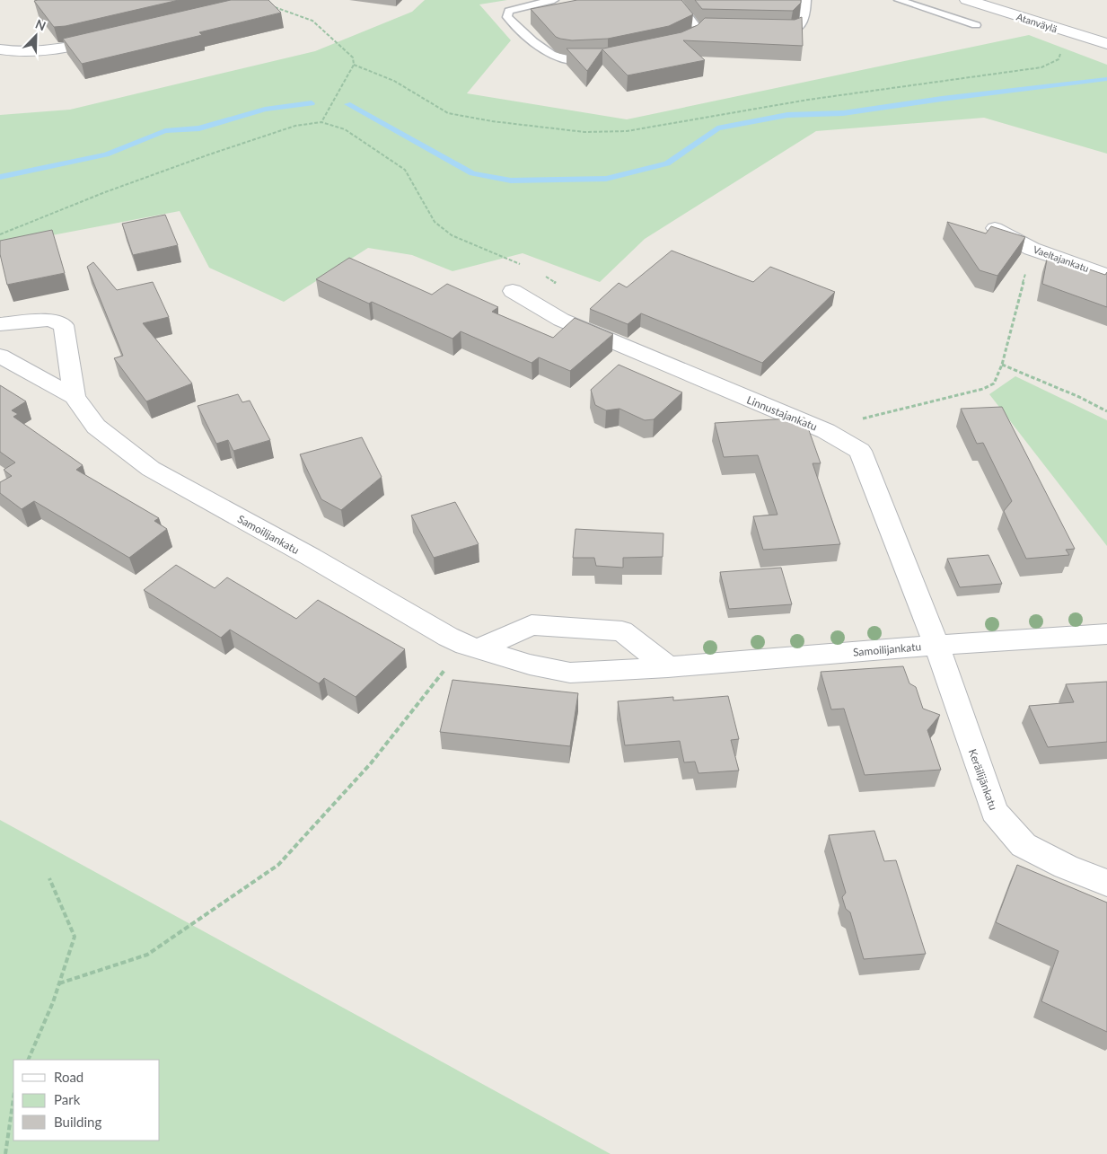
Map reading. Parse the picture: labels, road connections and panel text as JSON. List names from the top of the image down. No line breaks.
{"streets":{"street":["Atanväylä","Vaeltajankatu","Linnustajankatu","Samoilijankatu","Keräilijänkatu"]},"crossings":[["Linnustajankatu","Samoilijankatu"],["Linnustajankatu","Keräilijänkatu"],["Samoilijankatu","Keräilijänkatu"]],"legend":["Road","Park","Building"],"north":"top right"}
